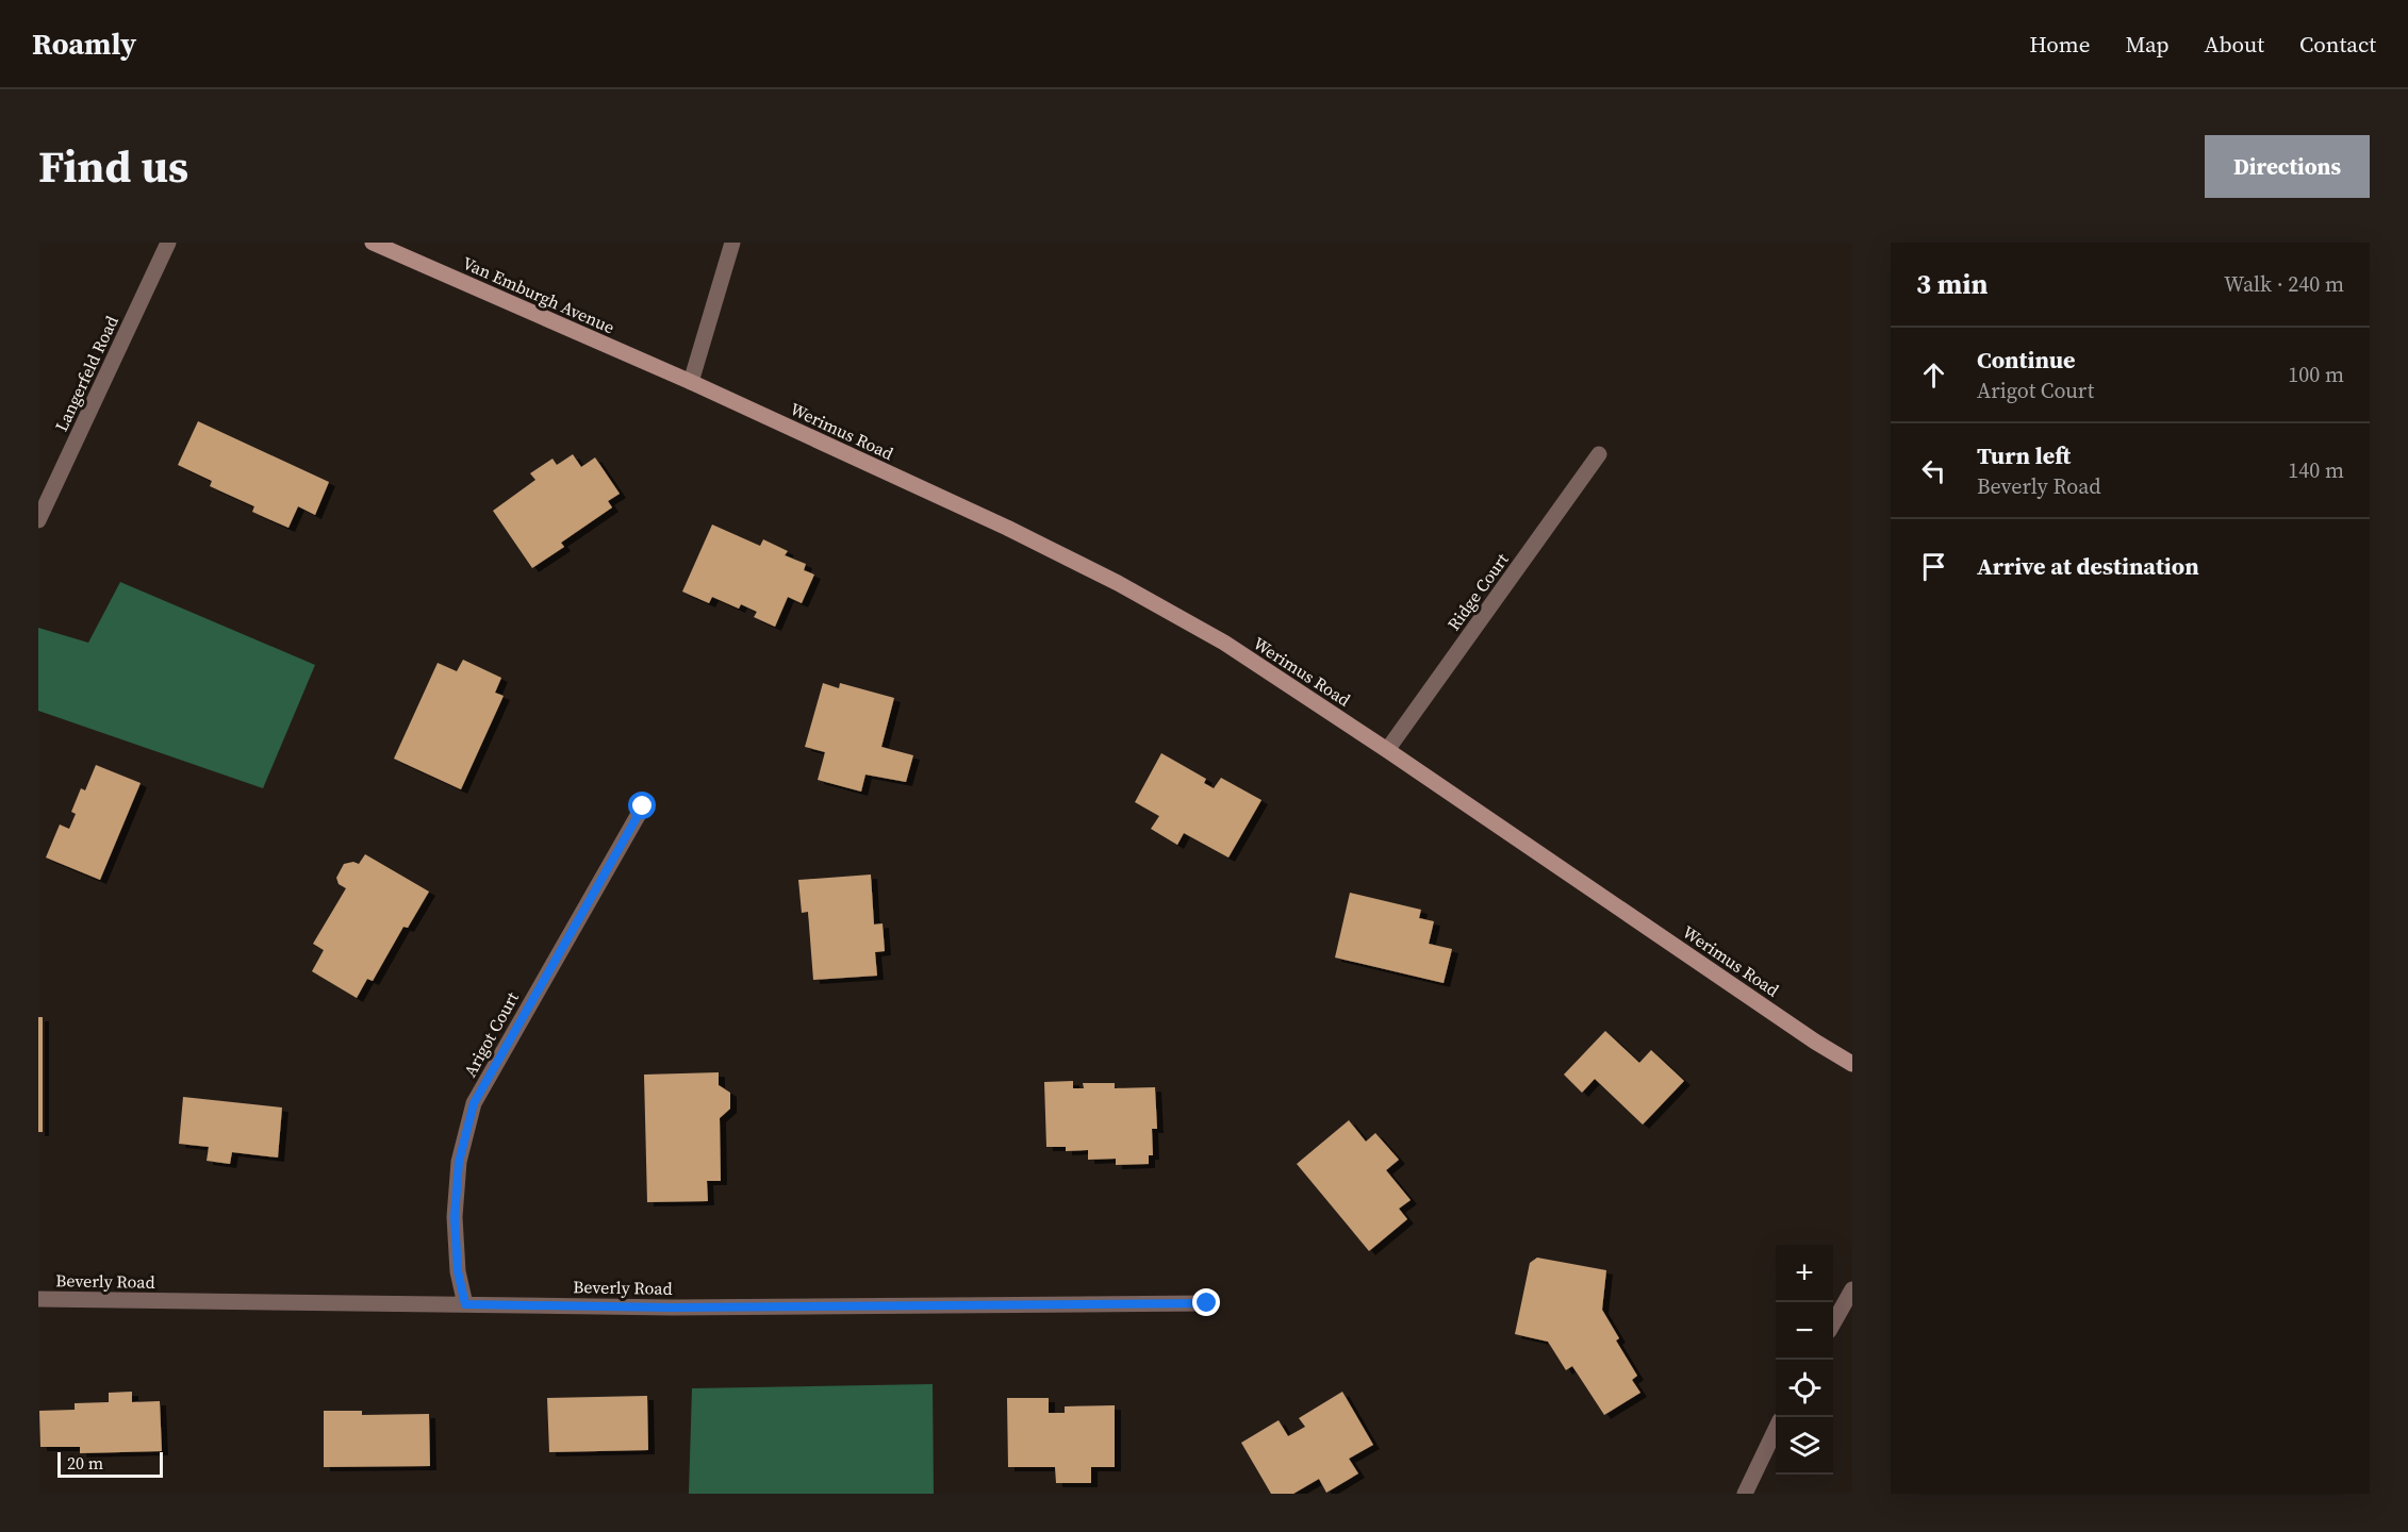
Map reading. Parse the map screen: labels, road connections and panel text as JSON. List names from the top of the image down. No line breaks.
{"streets":{"main road":["Van Emburgh Avenue","Werimus Road"],"street":["Langerfeld Road","Ridge Court","Arigot Court","Beverly Road"]},"crossings":[["Van Emburgh Avenue","Werimus Road"],["Werimus Road","Ridge Court"],["Arigot Court","Beverly Road"]],"scale_bar":"20 m","page":{"header":"Roamly","nav":["Home","Map","About","Contact"],"title":"Find us","buttons":"Directions","heading":["3 min","Walk · 240 m"],"list":[["Continue","Arigot Court","100 m"],["Turn left","Beverly Road","140 m"],"Arrive at destination"],"map_buttons":["+","−"],"scale":"20 m"}}
